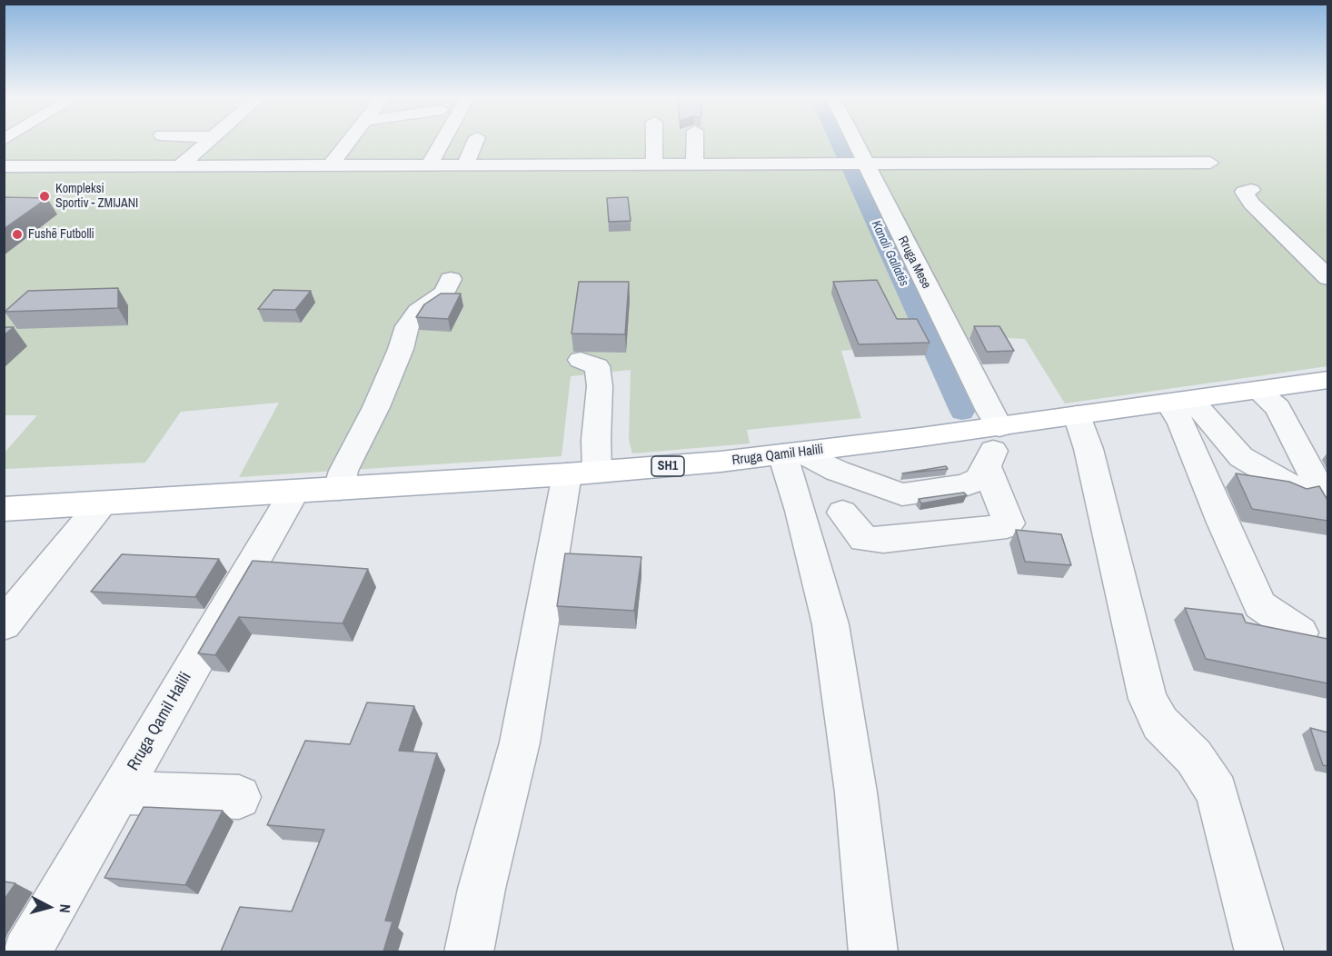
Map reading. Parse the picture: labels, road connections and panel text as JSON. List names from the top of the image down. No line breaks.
{"streets":{"main road":["Rruga Qamil Halili","SH1"],"street":["Rruga Mese"]},"crossings":[["Rruga Mese","Rruga Qamil Halili"]],"water":["Kanali Gallatës"],"places":["Kompleksi Sportiv - ZMIJANI","Fushë Futbolli"],"north":"right"}
